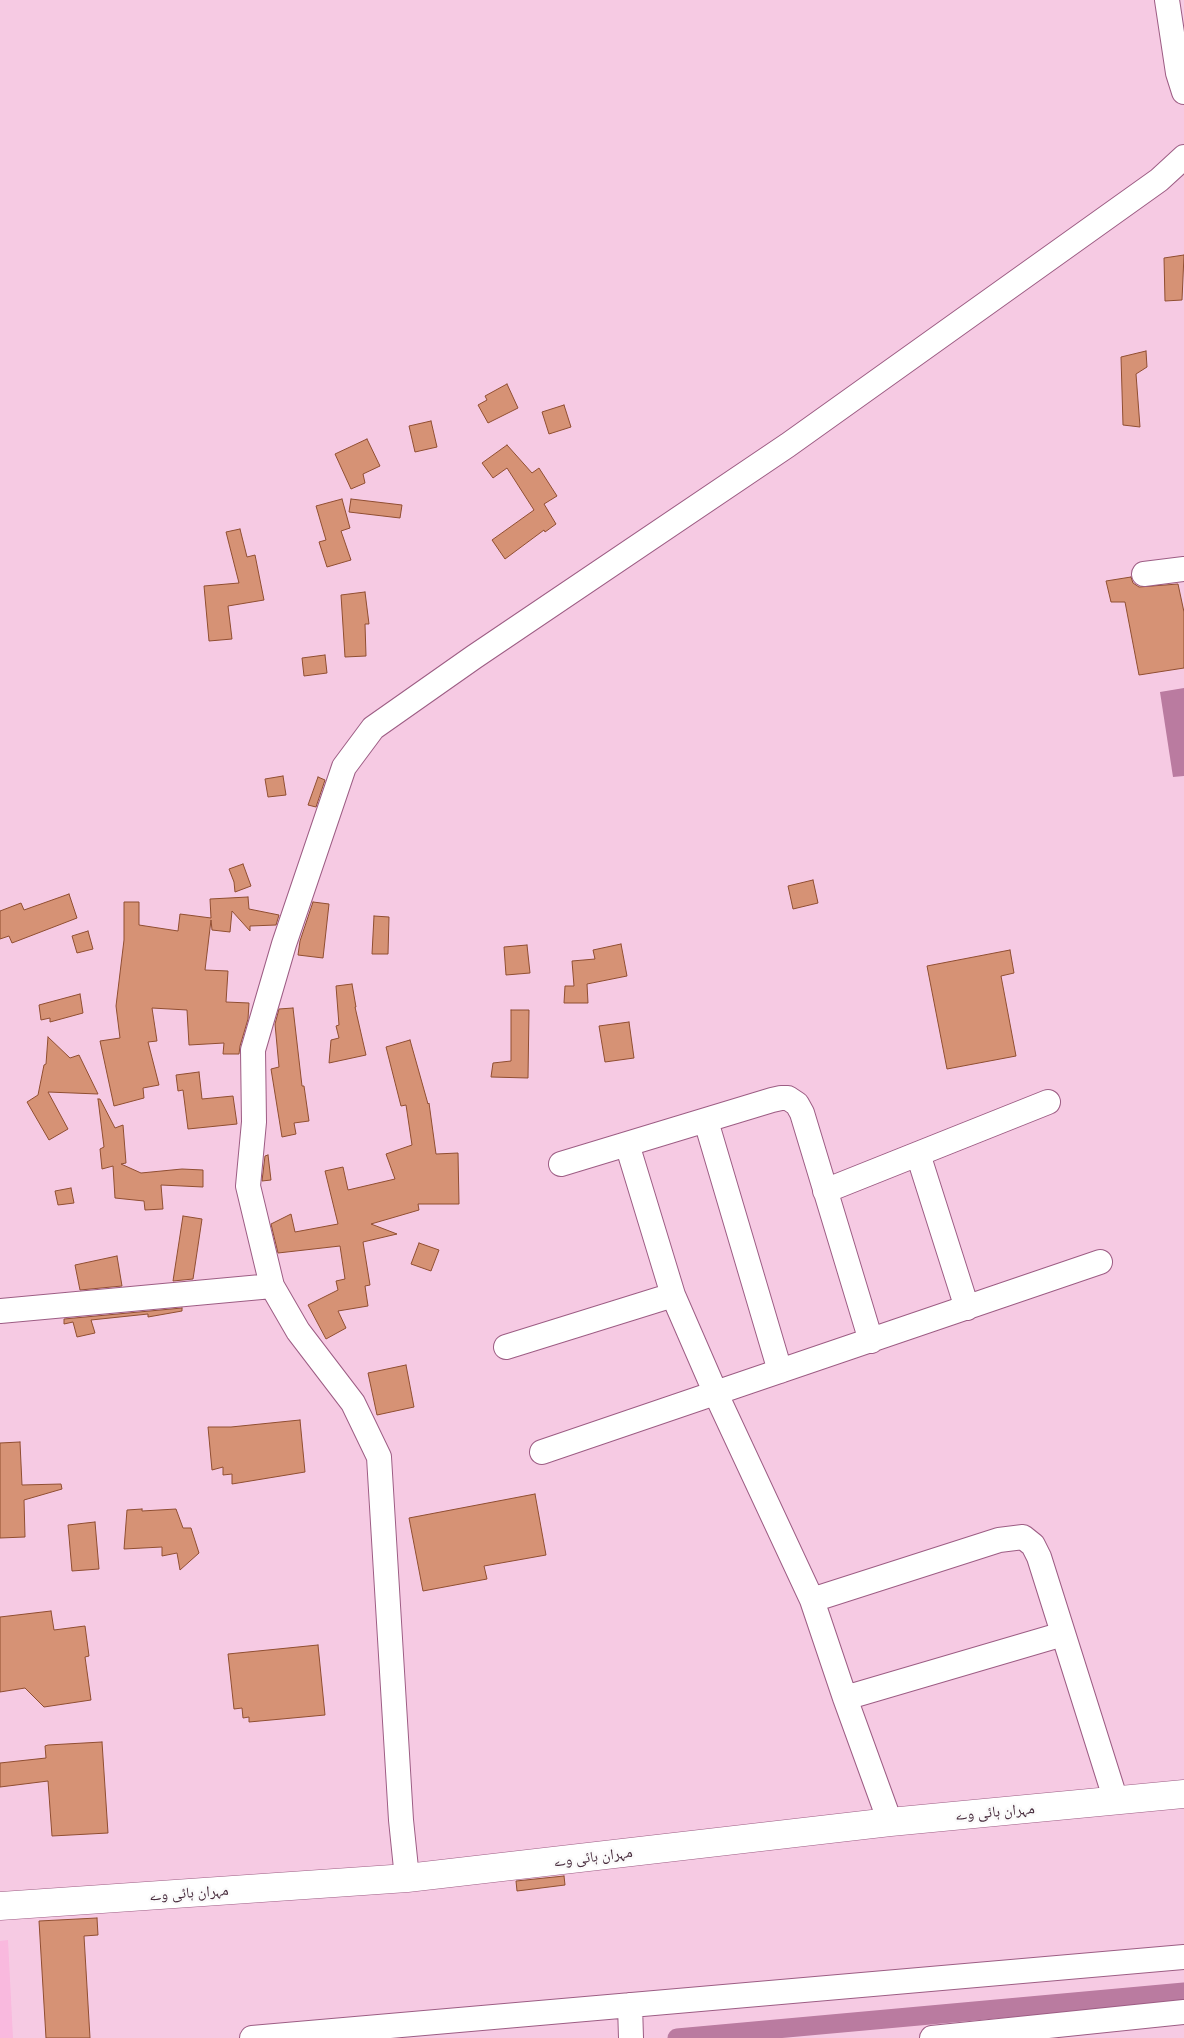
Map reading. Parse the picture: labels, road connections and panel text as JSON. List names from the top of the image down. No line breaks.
{"streets":{"main road":["مہران ہائی وے"]}}
